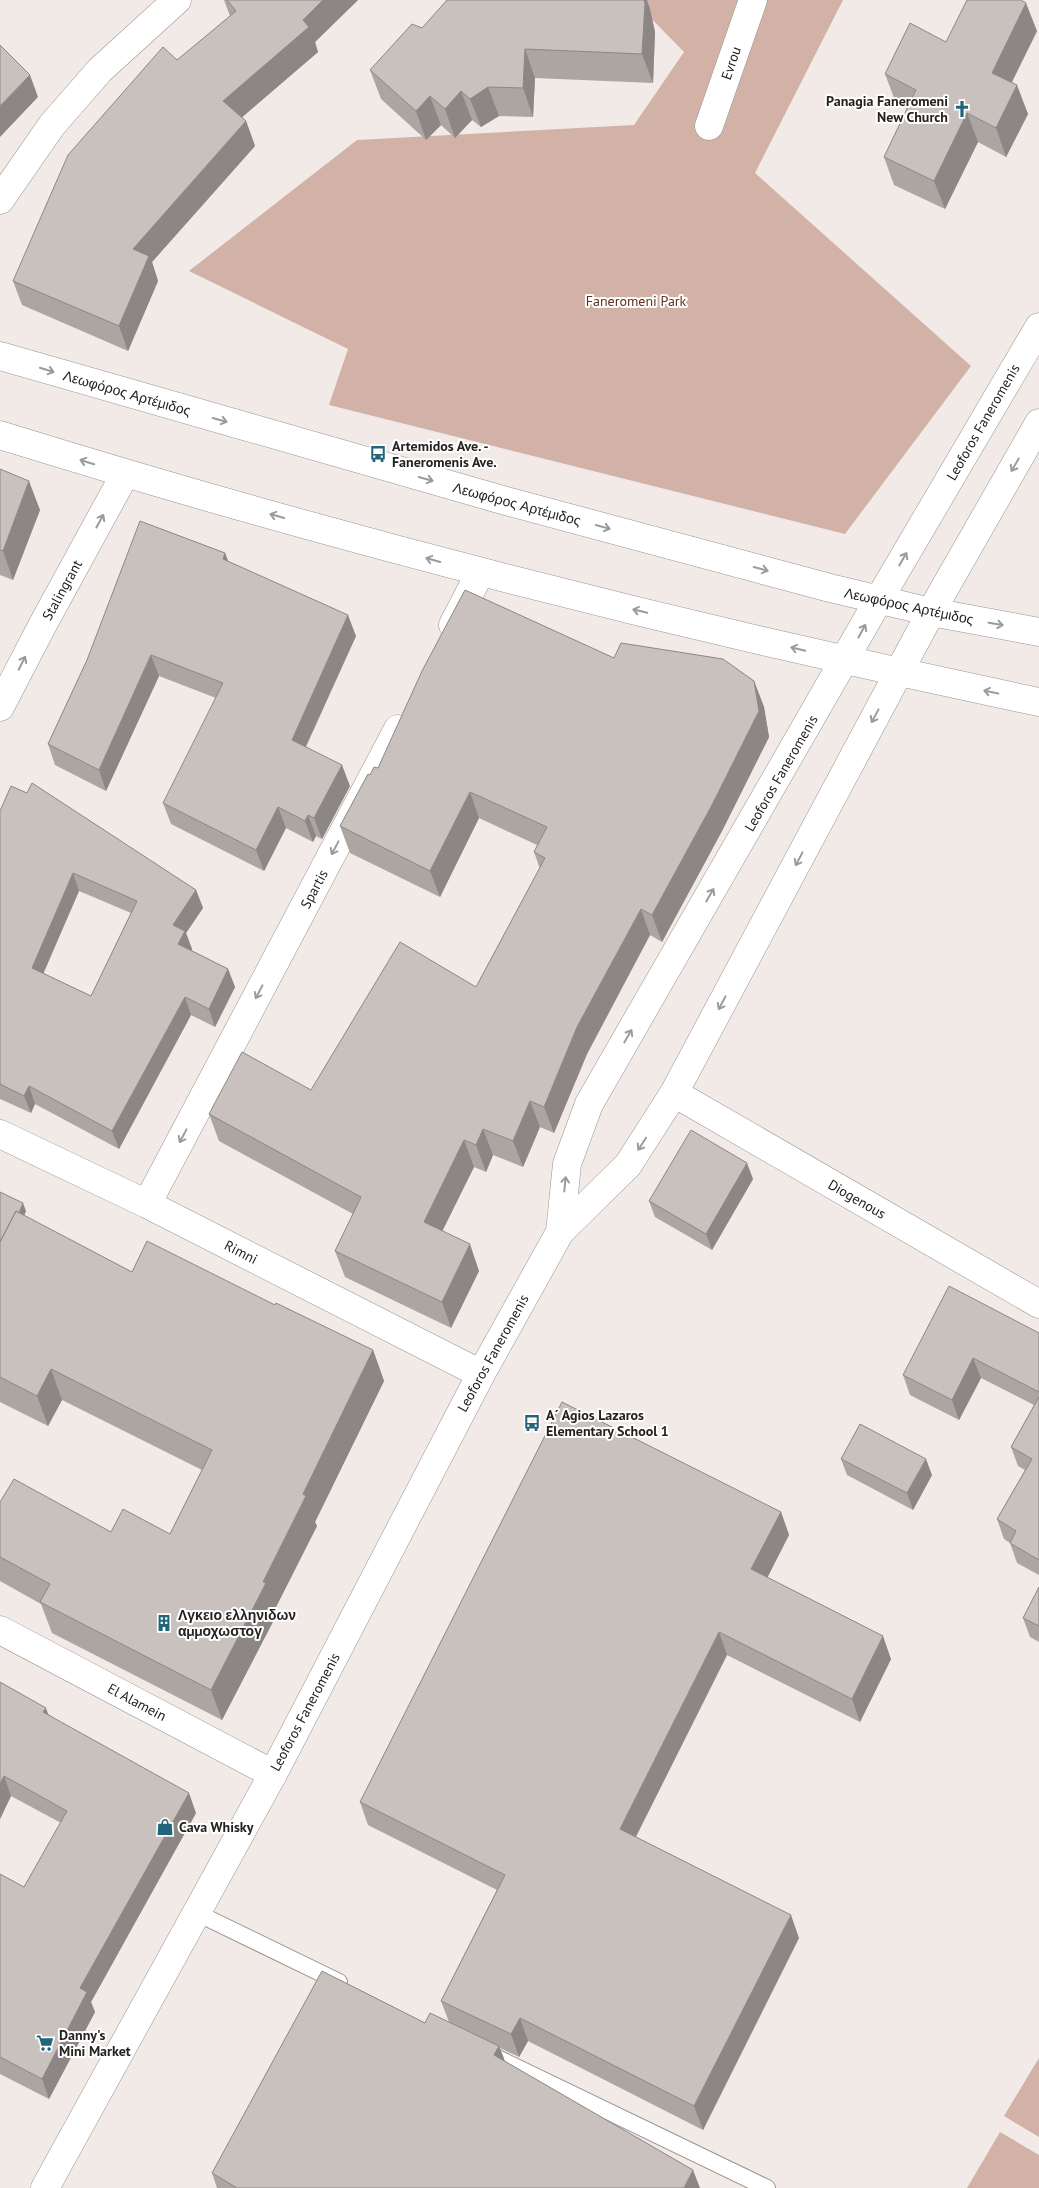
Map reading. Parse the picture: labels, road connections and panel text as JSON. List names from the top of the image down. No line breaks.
{"streets":{"street":["Evrou","Λεωφόρος Αρτέμιδος","Leoforos Faneromenis","Stalingrant","Spartis","Diogenous","Rimni","El Alamein"]},"crossings":[["Λεωφόρος Αρτέμιδος","Leoforos Faneromenis"],["Leoforos Faneromenis","Diogenous"],["Leoforos Faneromenis","Rimni"],["Leoforos Faneromenis","El Alamein"],["Spartis","Rimni"]],"one_way":["Stalingrant","Spartis"],"parks":["Faneromeni Park"],"places":{"church":["Panagia Faneromeni New Church"],"bus stop":["Artemidos Ave. - Faneromenis Ave.","A´ Agios Lazaros Elementary School 1"],"building":["Λγκειο ελληνιδων αμμοχωστογ"],"shop":["Cava Whisky"],"supermarket":["Danny's Mini Market"]}}
